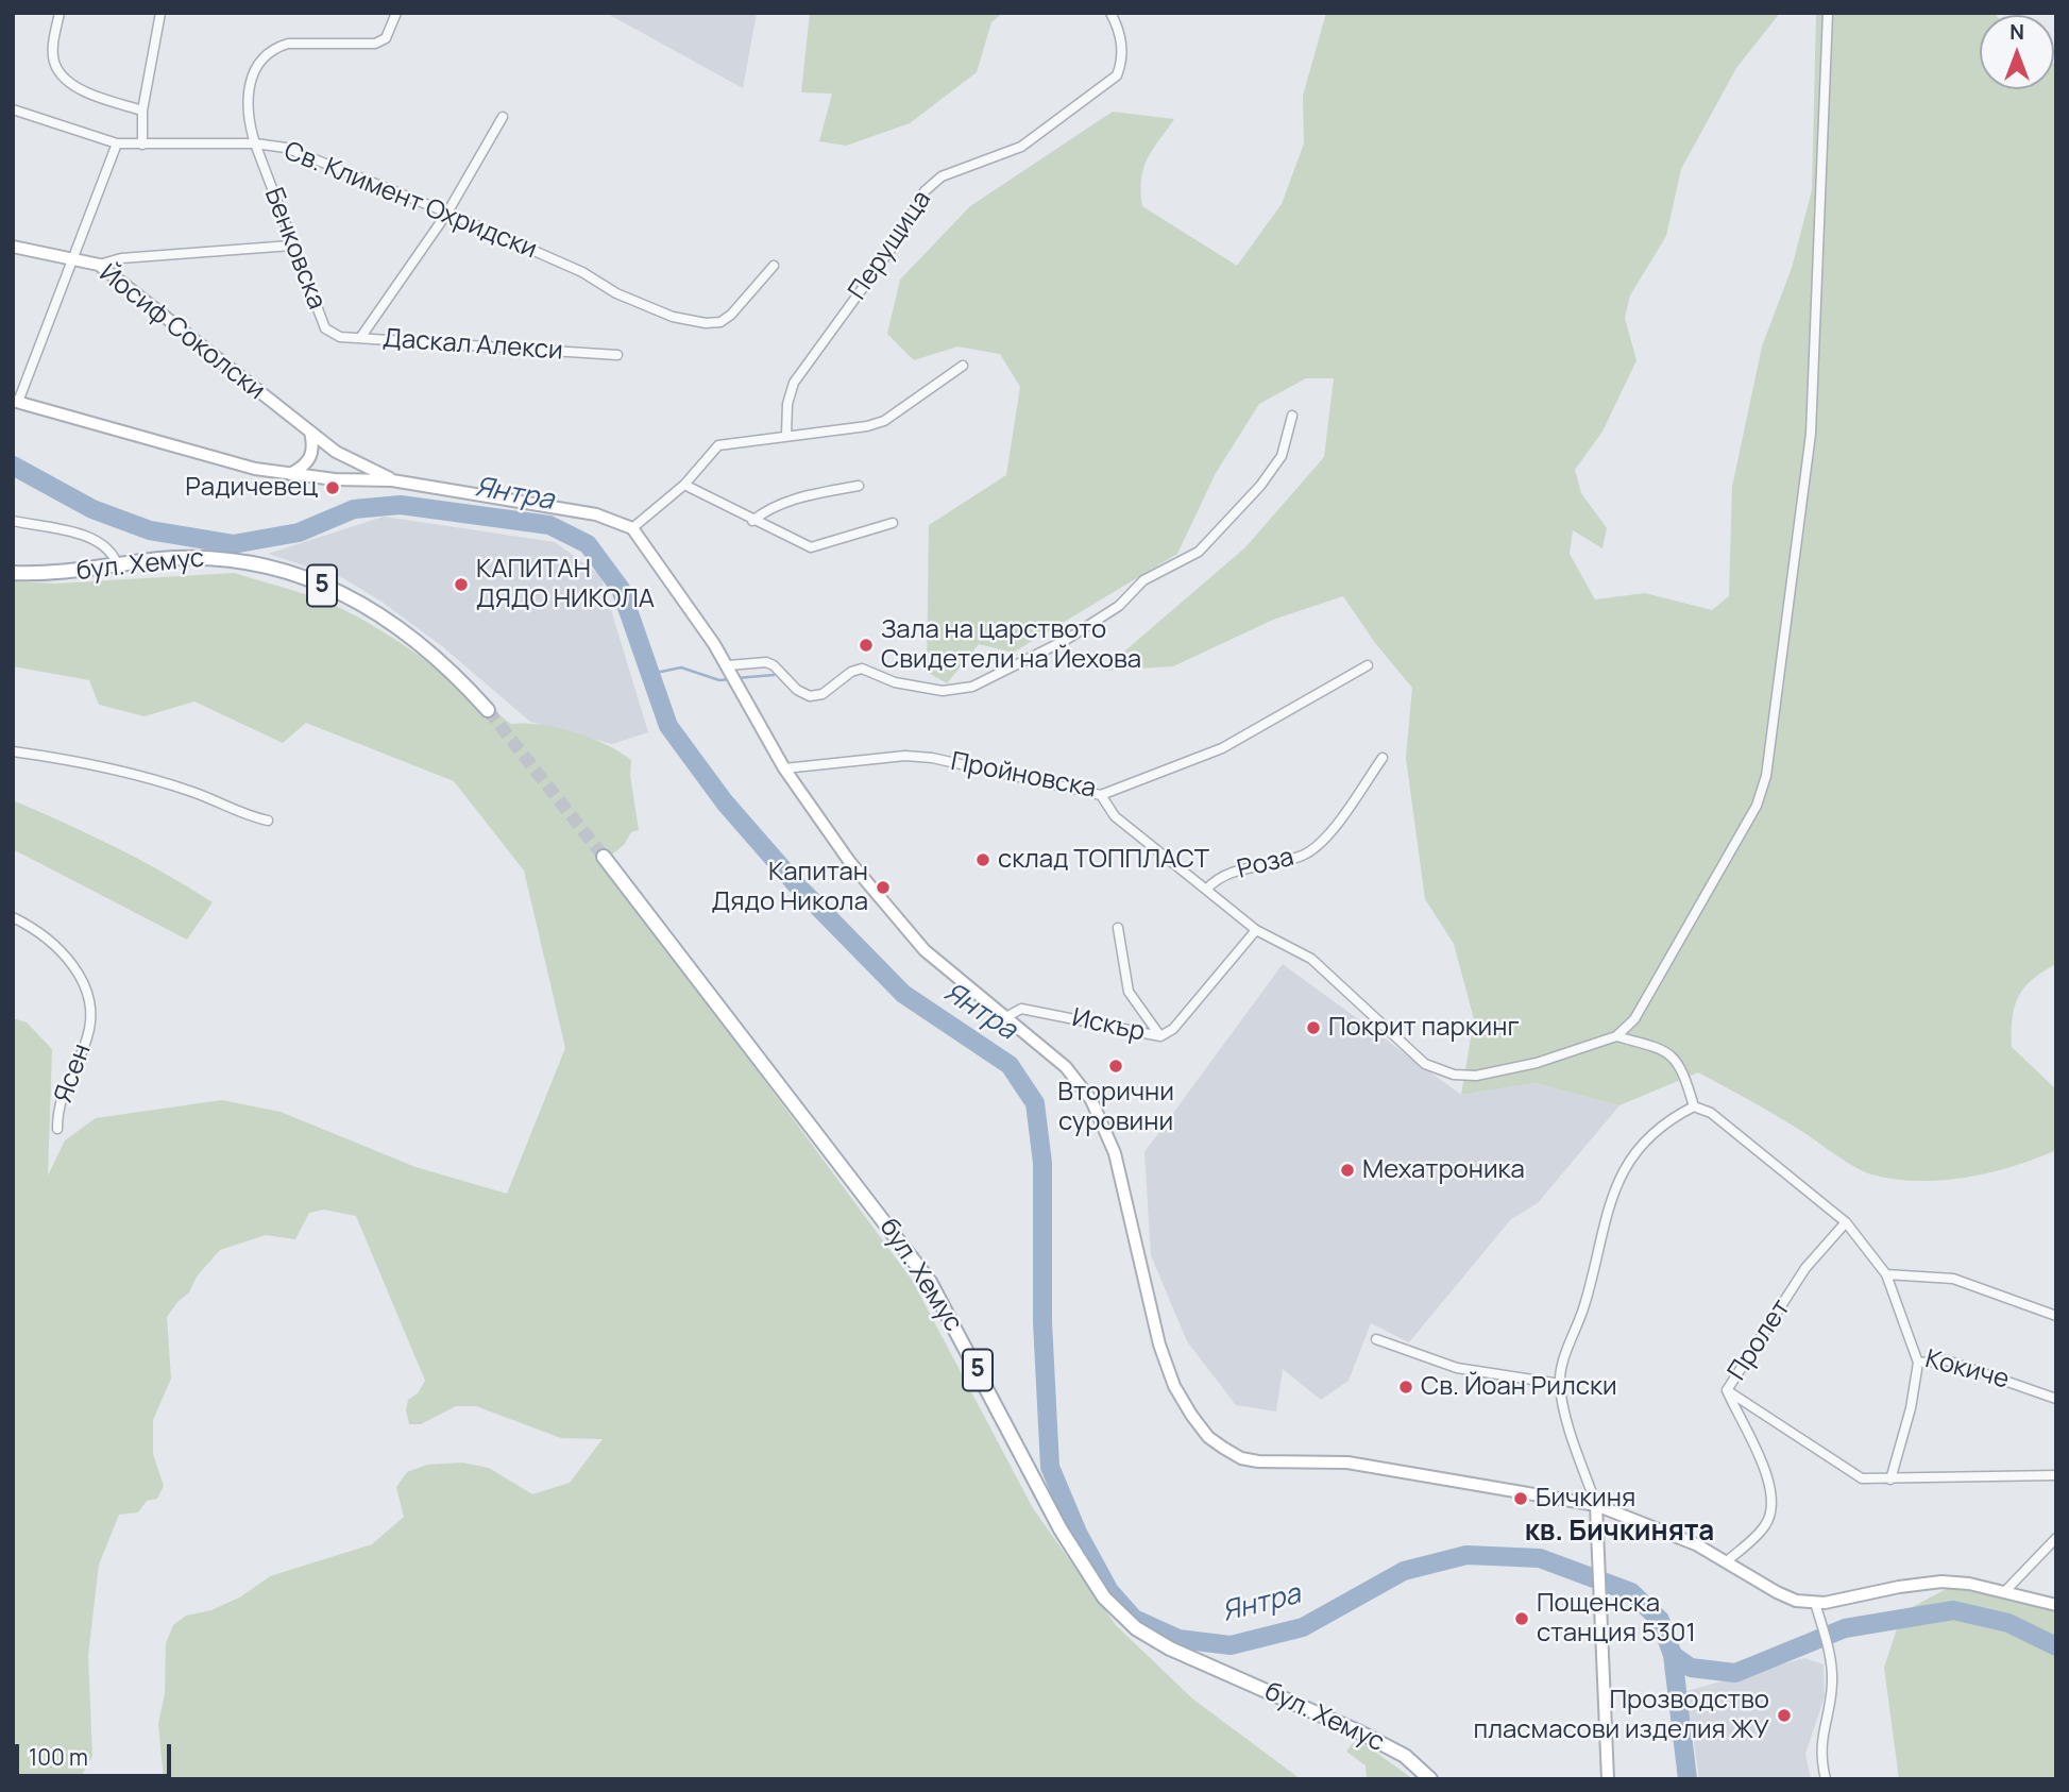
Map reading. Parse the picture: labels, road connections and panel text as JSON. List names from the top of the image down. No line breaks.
{"streets":{"main road":["бул. Хемус","5"],"street":["Св. Климент Охридски","Перущица","Бенковска","Йосиф Соколски","Даскал Алекси","Пройновска","Роза","Искър","Ясен","Пролет","Кокиче"]},"crossings":[["Св. Климент Охридски","Бенковска"],["Бенковска","Даскал Алекси"],["Пройновска","Роза"]],"districts":["кв. Бичкинята"],"water":["Янтра"],"places":["Радичевец","КАПИТАН ДЯДО НИКОЛА","Зала на царството Свидетели на Йехова","склад ТОППЛАСТ","Капитан Дядо Никола","Покрит паркинг","Вторични суровини","Мехатроника","Св. Йоан Рилски","Бичкиня","Пощенска станция 5301","Прозводство пласмасови изделия ЖУ"],"scale_bar":"100 m","north":"top"}
